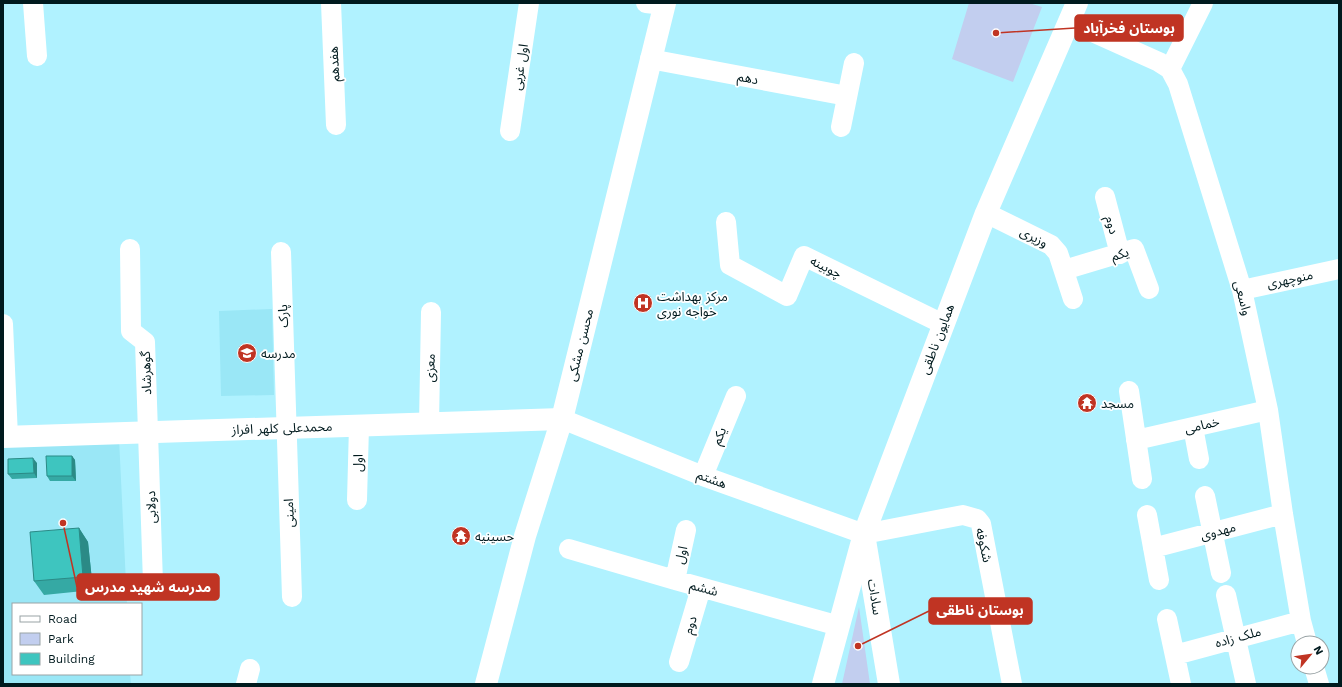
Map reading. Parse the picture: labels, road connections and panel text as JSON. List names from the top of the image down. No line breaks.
{"streets":{"main road":["همایون ناطقی","محسن مشکی","محمدعلی کلهر افراز","سادات"],"street":["هفدهم","اول غربی","دهم","دوم","وزیری","یکم","چوبینه","منوچهری","واسعی","پارک","معزی","گوهرشاد","خمامی","اول","هشتم","دولابی","امینی","مهدوی","شکوفه","ششم","ملک زاده"]},"crossings":[["دهم","محسن مشکی"],["دوم","یکم"],["دوم","ششم"],["وزیری","یکم"],["وزیری","همایون ناطقی"],["یکم","هشتم"],["چوبینه","همایون ناطقی"],["منوچهری","واسعی"],["واسعی","خمامی"],["واسعی","مهدوی"],["واسعی","ملک زاده"],["پارک","محمدعلی کلهر افراز"],["پارک","امینی"],["همایون ناطقی","هشتم"],["همایون ناطقی","شکوفه"],["همایون ناطقی","ششم"],["همایون ناطقی","سادات"],["محسن مشکی","محمدعلی کلهر افراز"],["محسن مشکی","هشتم"],["معزی","محمدعلی کلهر افراز"],["گوهرشاد","محمدعلی کلهر افراز"],["گوهرشاد","دولابی"],["محمدعلی کلهر افراز","اول"],["محمدعلی کلهر افراز","هشتم"],["محمدعلی کلهر افراز","دولابی"],["محمدعلی کلهر افراز","امینی"],["اول","ششم"],["هشتم","شکوفه"],["هشتم","سادات"],["شکوفه","سادات"]],"places":{"other":["بوستان فخرآباد","مدرسه شهید مدرس","بوستان ناطقی"],"hospital":["مرکز بهداشت خواجه نوری"],"school or university":["مدرسه"],"temple":["مسجد","حسینیه"]},"legend":["Road","Park","Building"],"north":"top right"}
